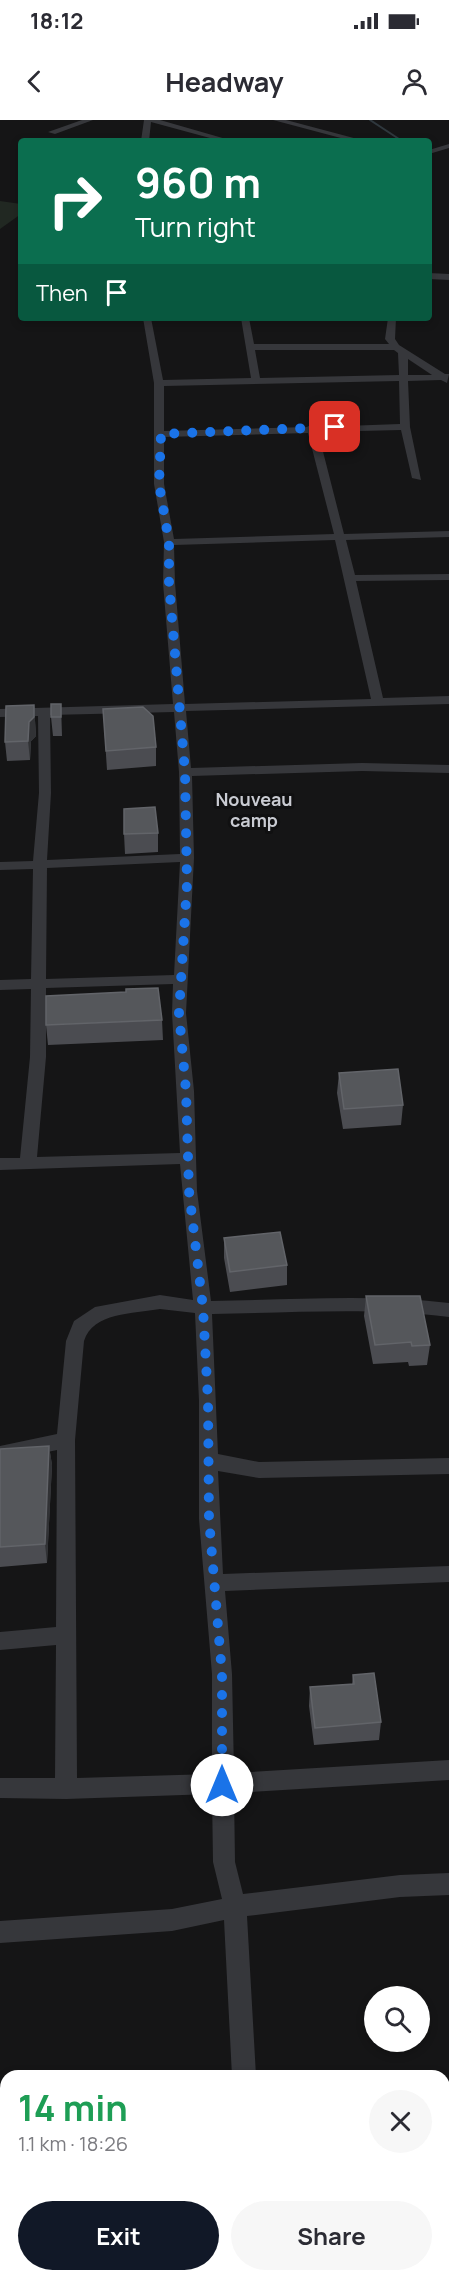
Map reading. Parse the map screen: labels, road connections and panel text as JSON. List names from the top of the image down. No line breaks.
{"districts":["Nouveau camp"],"page":{"status":"18:12","header":"Headway","turn":["960 m","Turn right"],"then":"Then","heading":["14 min","1.1 km · 18:26"],"buttons":["Exit","Share"]}}
